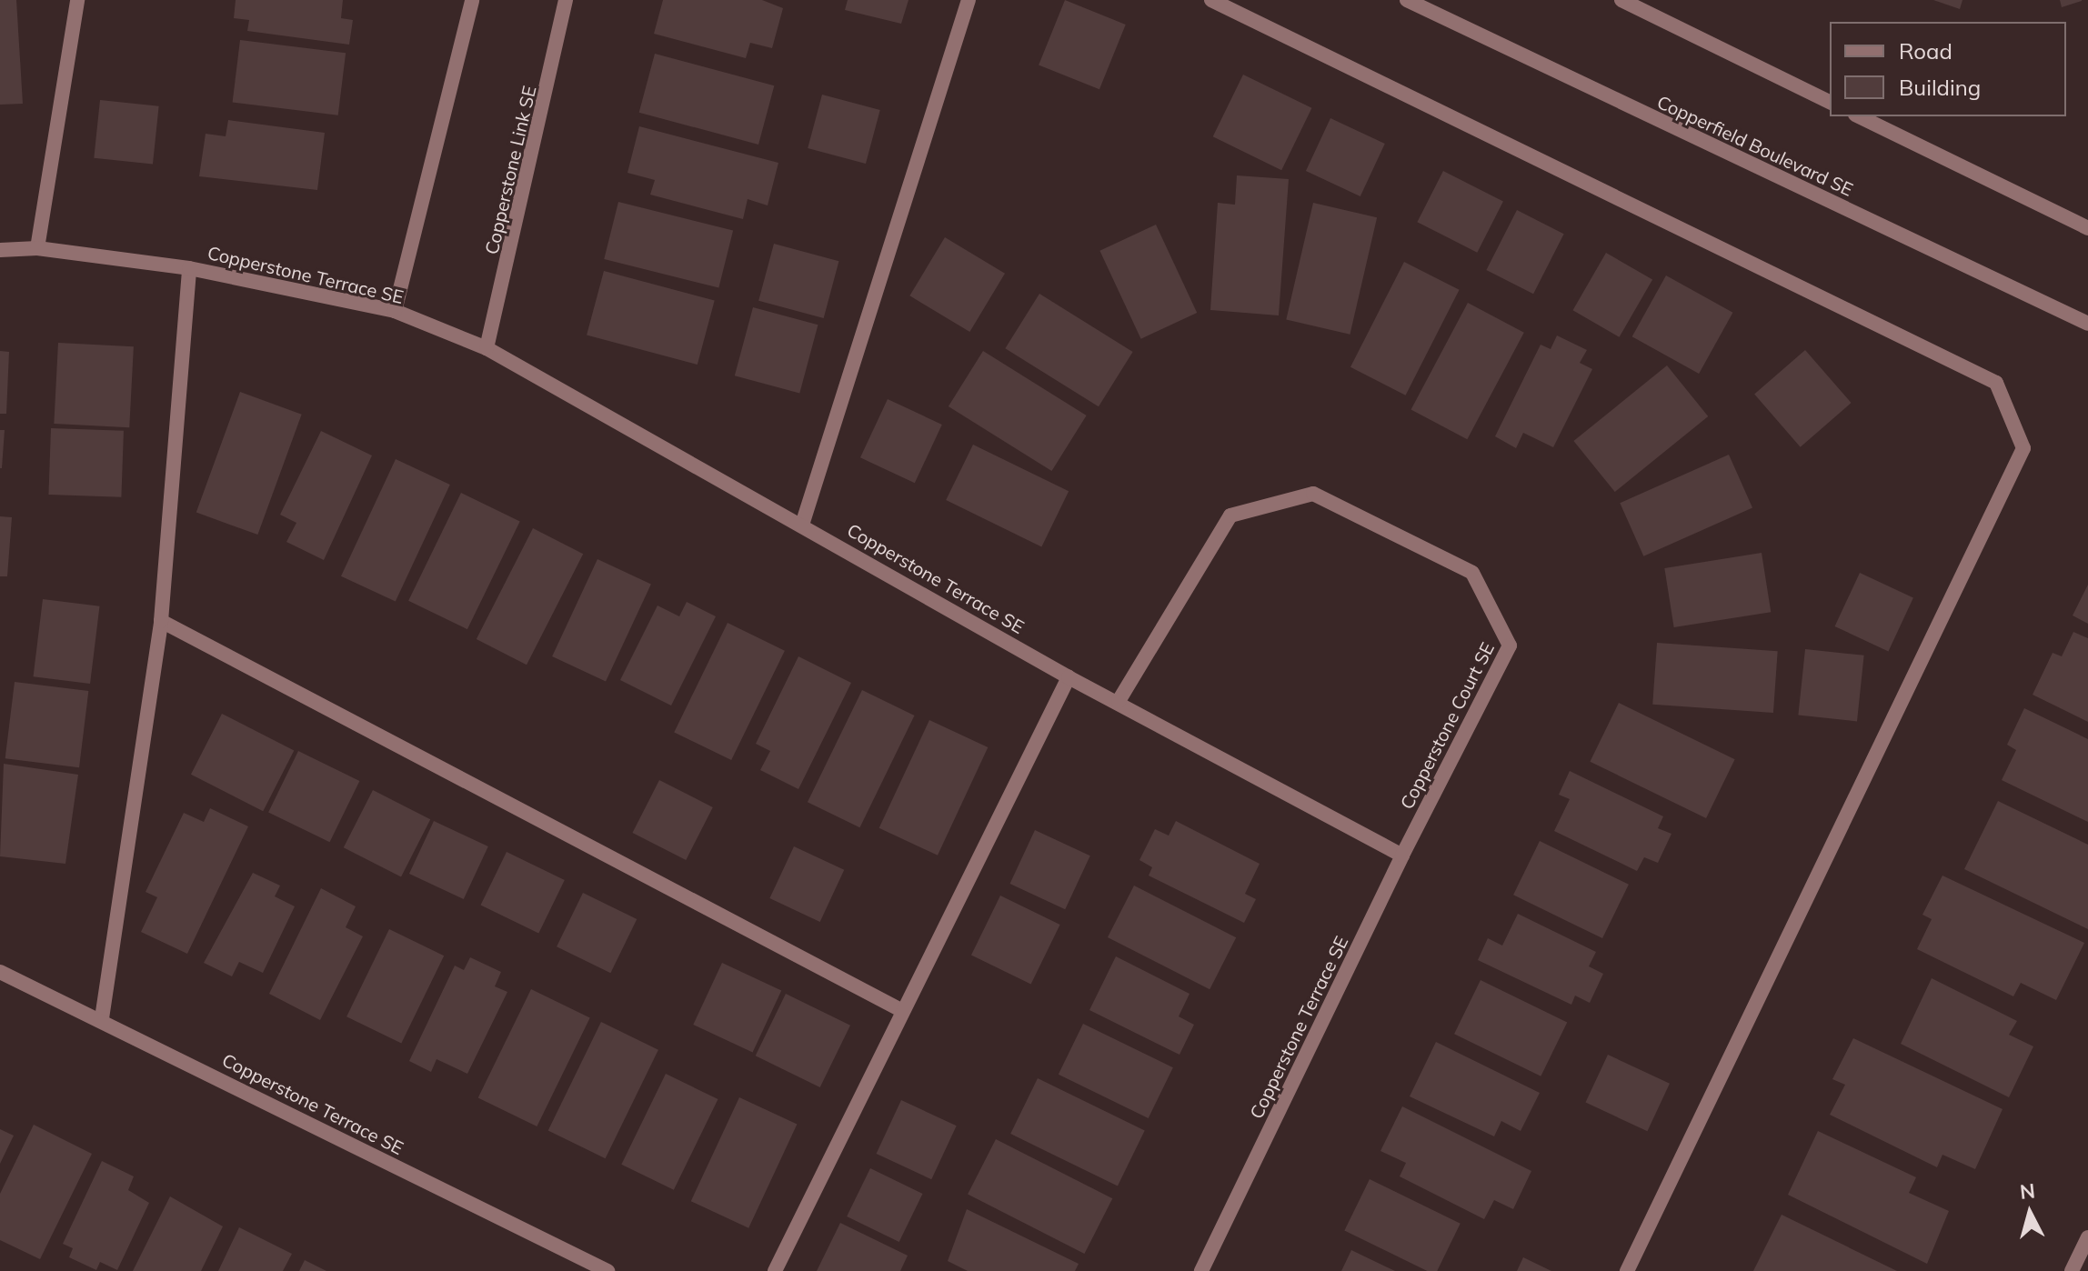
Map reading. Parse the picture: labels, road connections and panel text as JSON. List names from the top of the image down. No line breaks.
{"streets":{"street":["Copperfield Boulevard SE","Copperstone Link SE","Copperstone Terrace SE","Copperstone Court SE"]},"crossings":[["Copperstone Link SE","Copperstone Terrace SE"],["Copperstone Terrace SE","Copperstone Court SE"]],"legend":["Road","Building"],"north":"top"}
